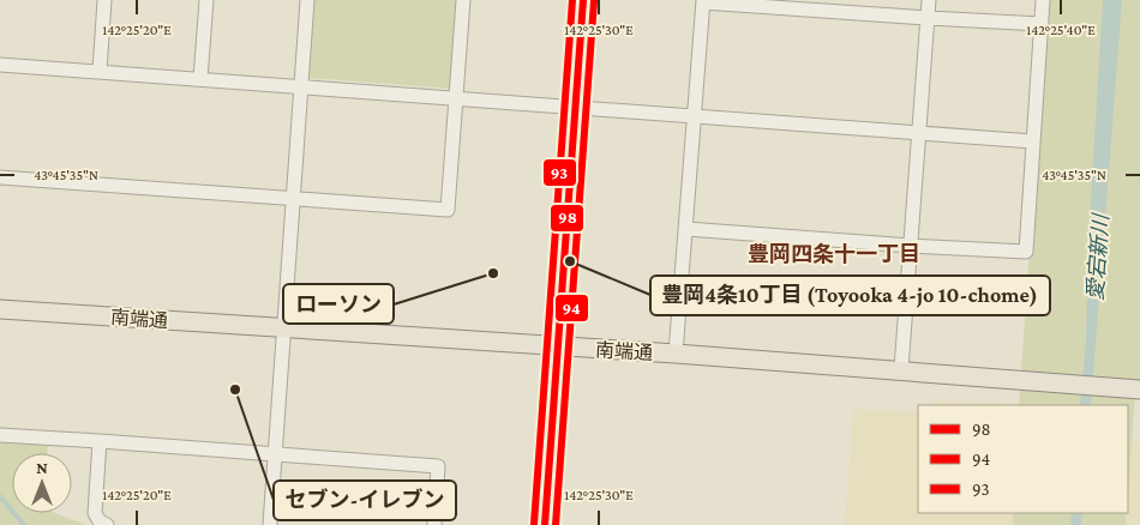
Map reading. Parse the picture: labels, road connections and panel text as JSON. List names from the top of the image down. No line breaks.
{"streets":{"main road":["南端通"]},"districts":["豊岡四条十一丁目"],"water":["愛宕新川"],"places":["豊岡4条10丁目 (Toyooka 4-jo 10-chome)","ローソン","セブン-イレブン"],"lines":["transit line 98","transit line 93","transit line 94"],"legend":["98","94","93"],"north":"top","coordinates":["142°25'20\"E","142°25'30\"E","142°25'40\"E","43°45'35\"N"]}
